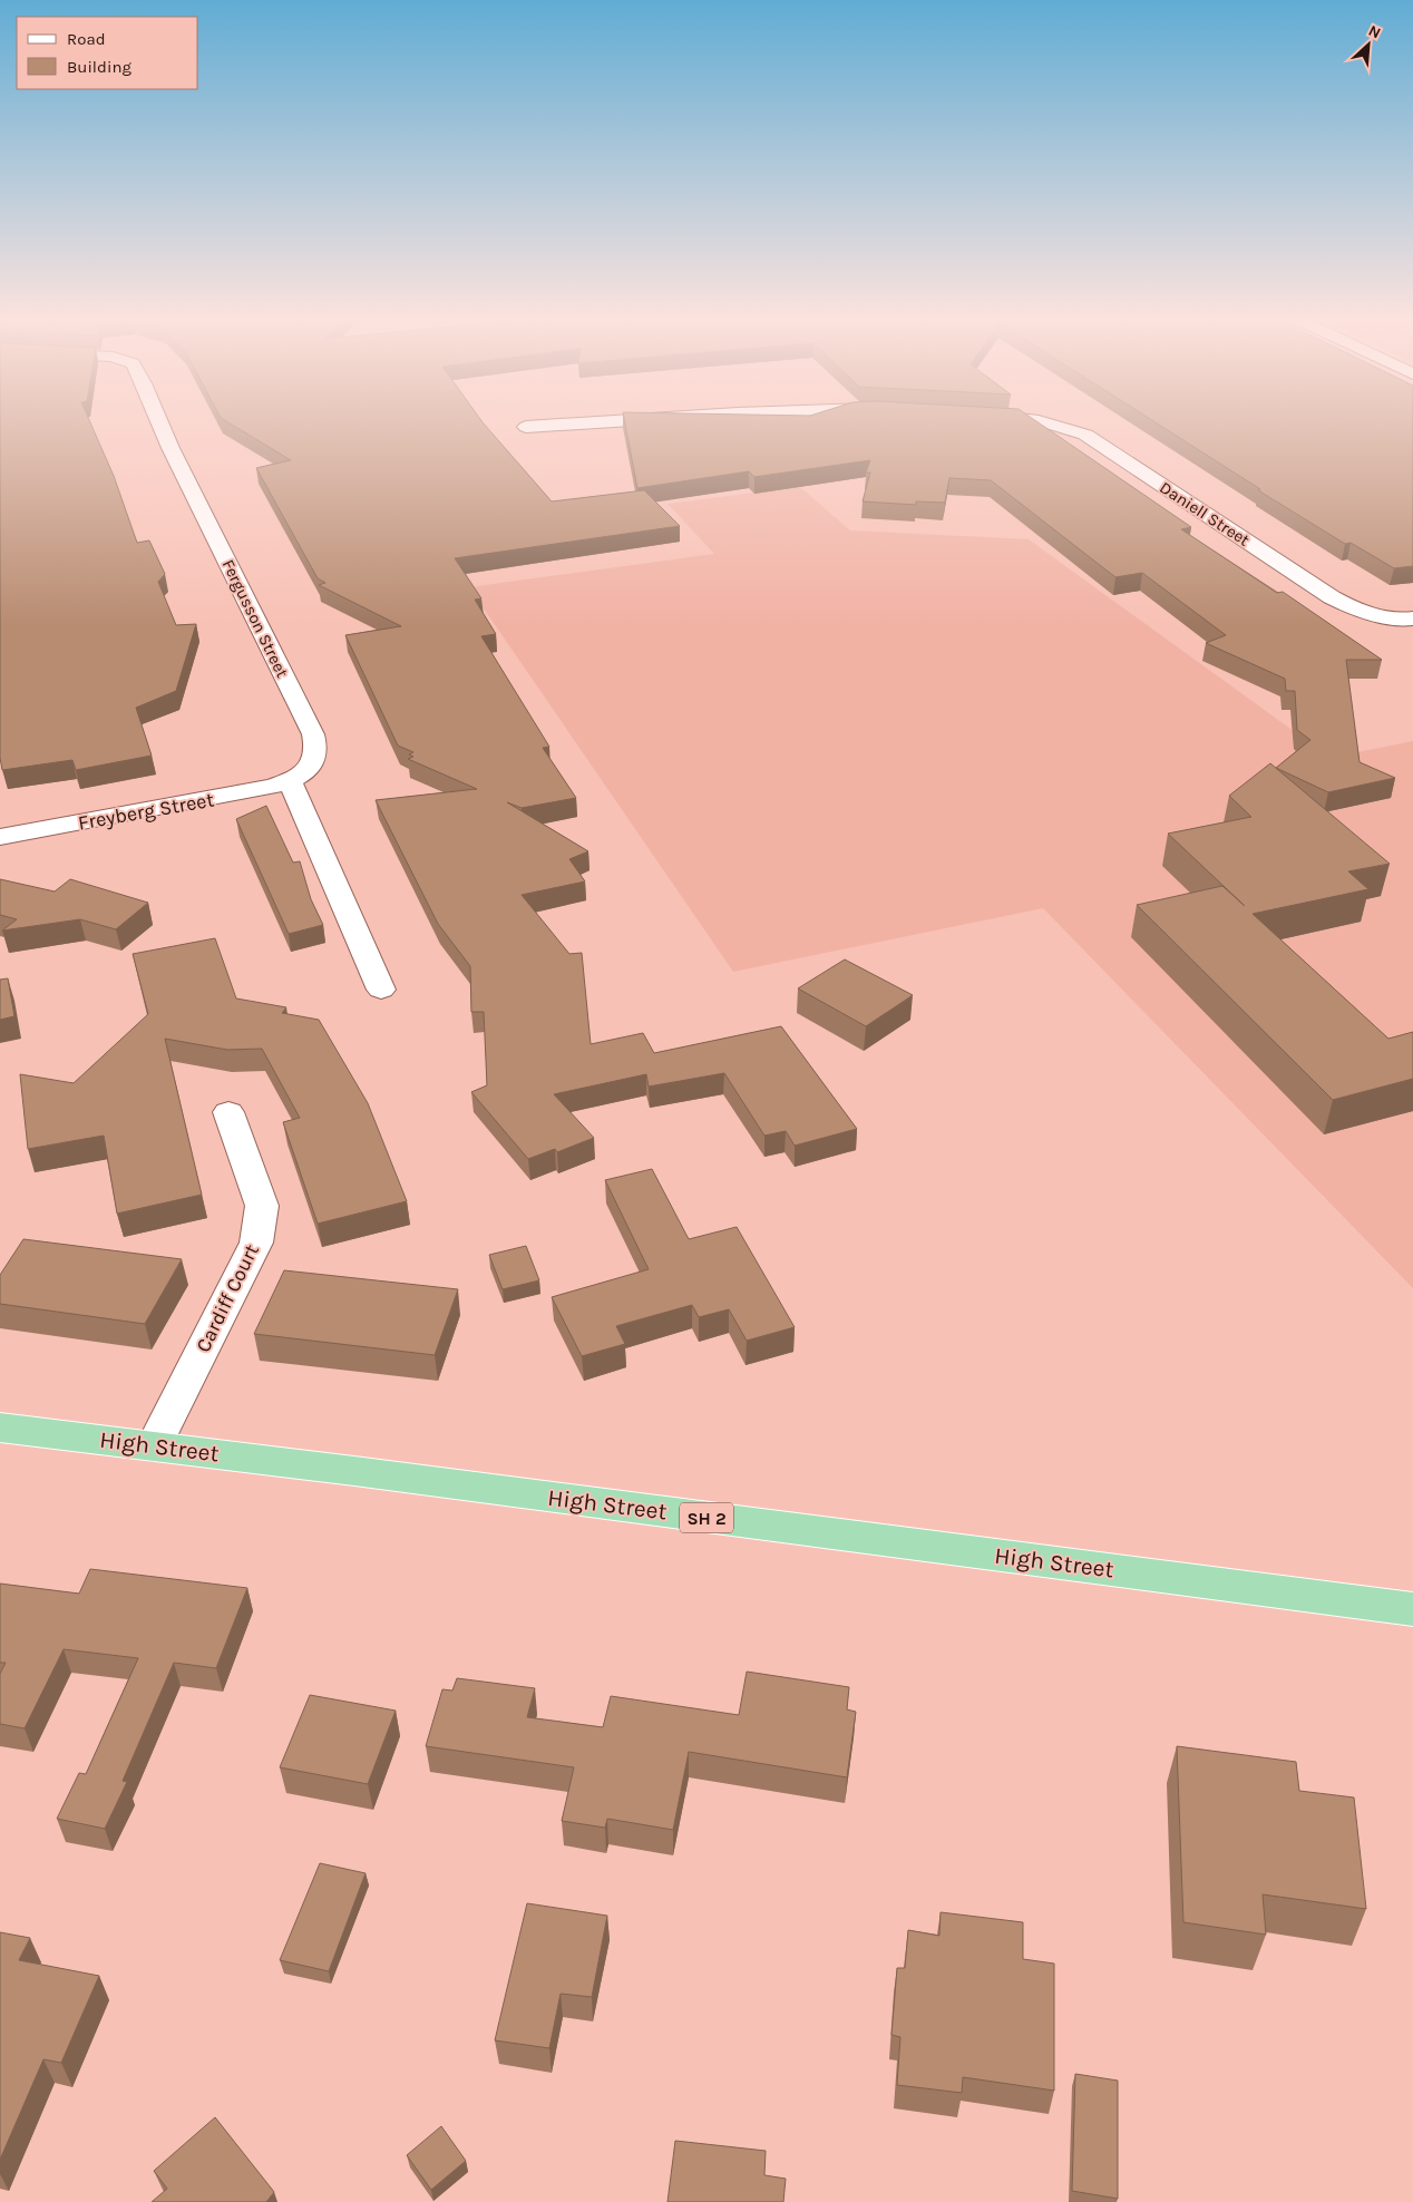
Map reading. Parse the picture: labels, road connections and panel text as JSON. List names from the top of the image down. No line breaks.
{"streets":{"highway":["High Street","SH 2"],"street":["Daniell Street","Fergusson Street","Freyberg Street","Cardiff Court"]},"crossings":[["Fergusson Street","Freyberg Street"],["Cardiff Court","High Street"]],"legend":["Road","Building"],"north":"top right"}
